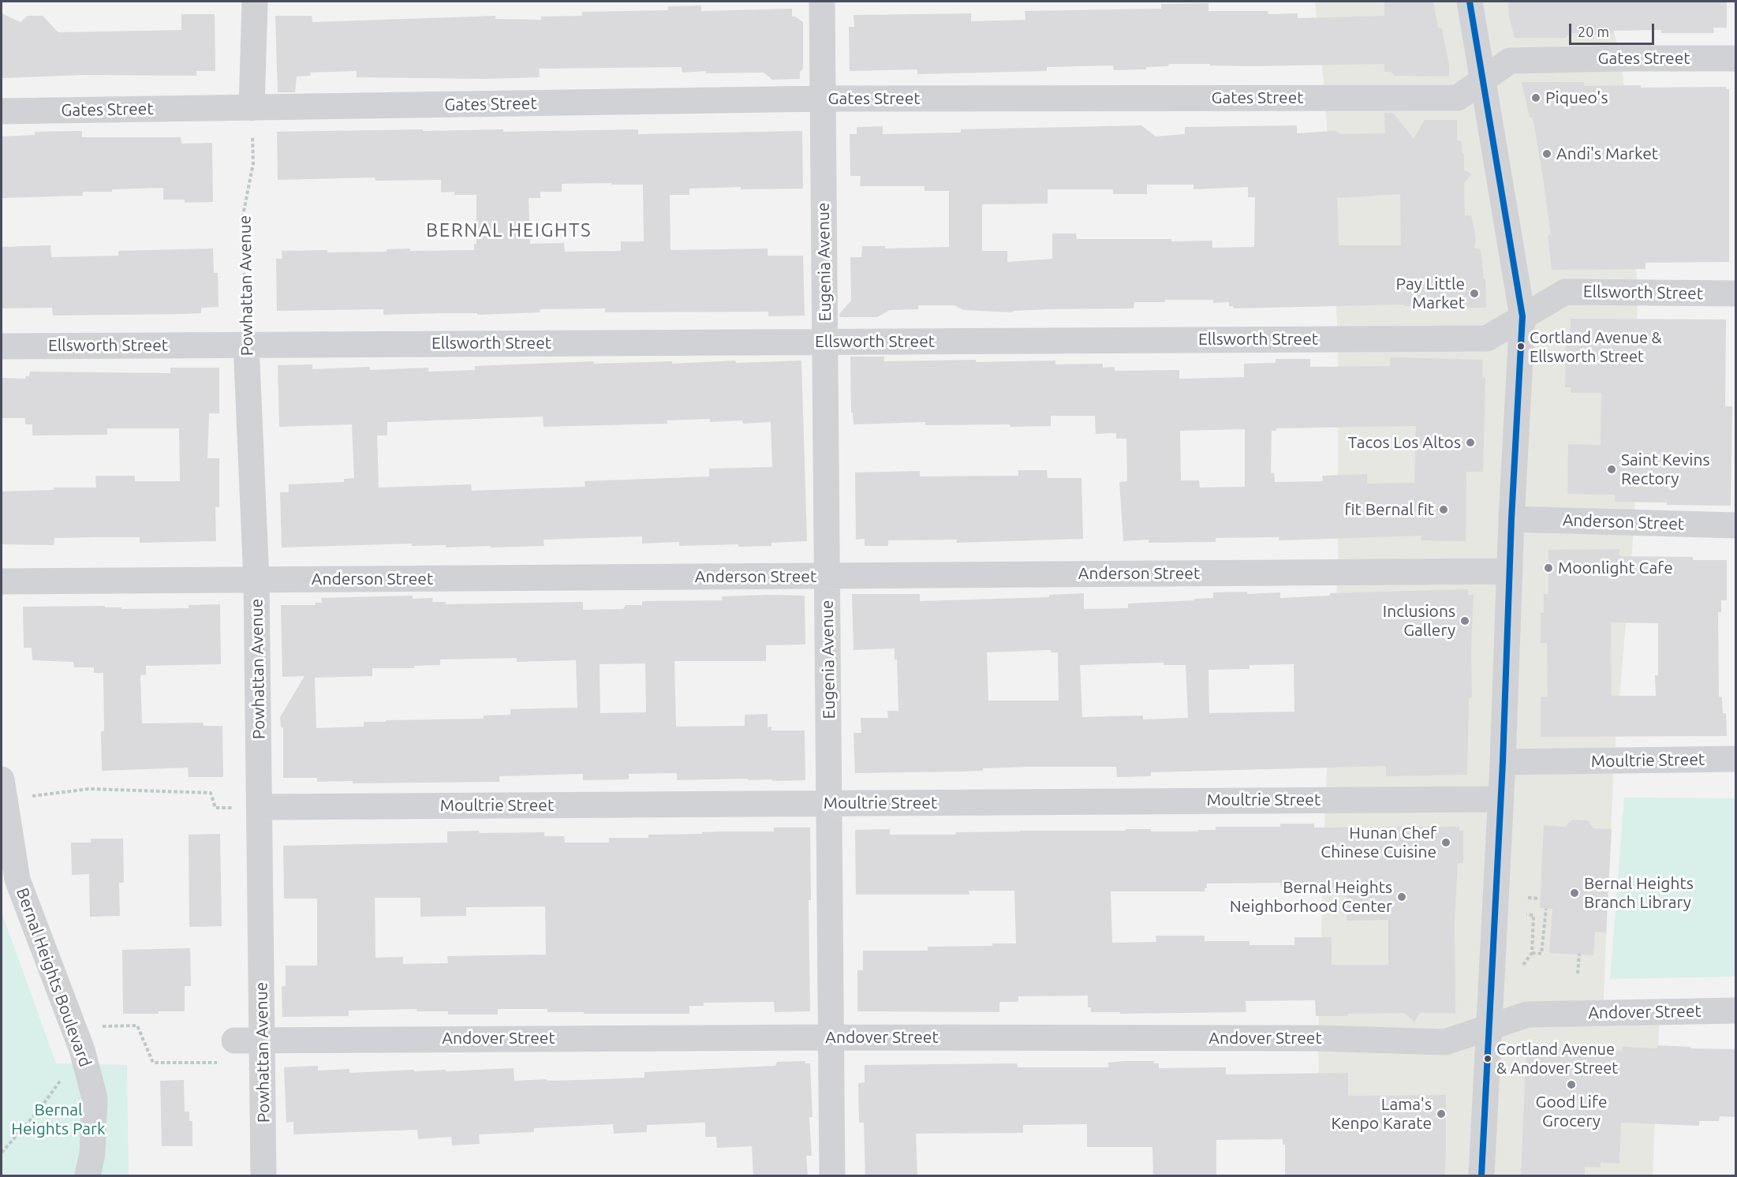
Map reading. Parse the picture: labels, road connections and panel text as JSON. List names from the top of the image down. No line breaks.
{"streets":{"street":["Gates Street","Eugenia Avenue","Powhattan Avenue","Ellsworth Street","Anderson Street","Moultrie Street","Bernal Heights Boulevard","Andover Street"]},"crossings":[["Gates Street","Eugenia Avenue"],["Eugenia Avenue","Ellsworth Street"],["Eugenia Avenue","Anderson Street"],["Eugenia Avenue","Moultrie Street"],["Eugenia Avenue","Andover Street"],["Powhattan Avenue","Ellsworth Street"],["Powhattan Avenue","Anderson Street"],["Powhattan Avenue","Moultrie Street"],["Powhattan Avenue","Andover Street"]],"districts":["BERNAL HEIGHTS"],"parks":["Bernal Heights Park"],"places":["Piqueo's","Andi's Market","Pay Little Market","Cortland Avenue & Ellsworth Street","Tacos Los Altos","Saint Kevins Rectory","fit Bernal fit","Moonlight Cafe","Inclusions Gallery","Hunan Chef Chinese Cuisine","Bernal Heights Branch Library","Bernal Heights Neighborhood Center","Cortland Avenue & Andover Street","Good Life Grocery","Lama's Kenpo Karate"],"scale_bar":"20 m"}
